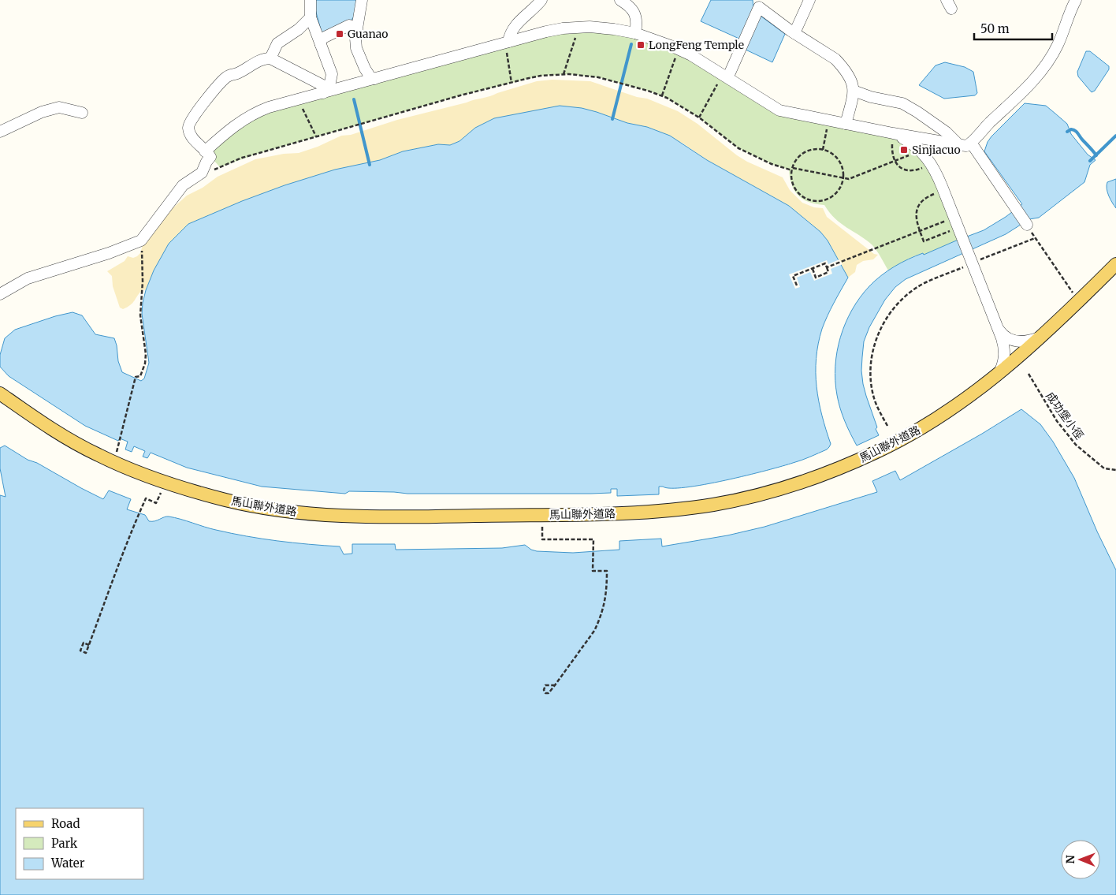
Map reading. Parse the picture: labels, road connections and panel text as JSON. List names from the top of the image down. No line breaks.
{"streets":{"main road":["馬山聯外道路"],"path":["成功堡小徑"]},"places":{"transit":["Guanao","LongFeng Temple","Sinjiacuo"]},"legend":["Road","Park","Water"],"scale_bar":"50 m","north":"left"}
